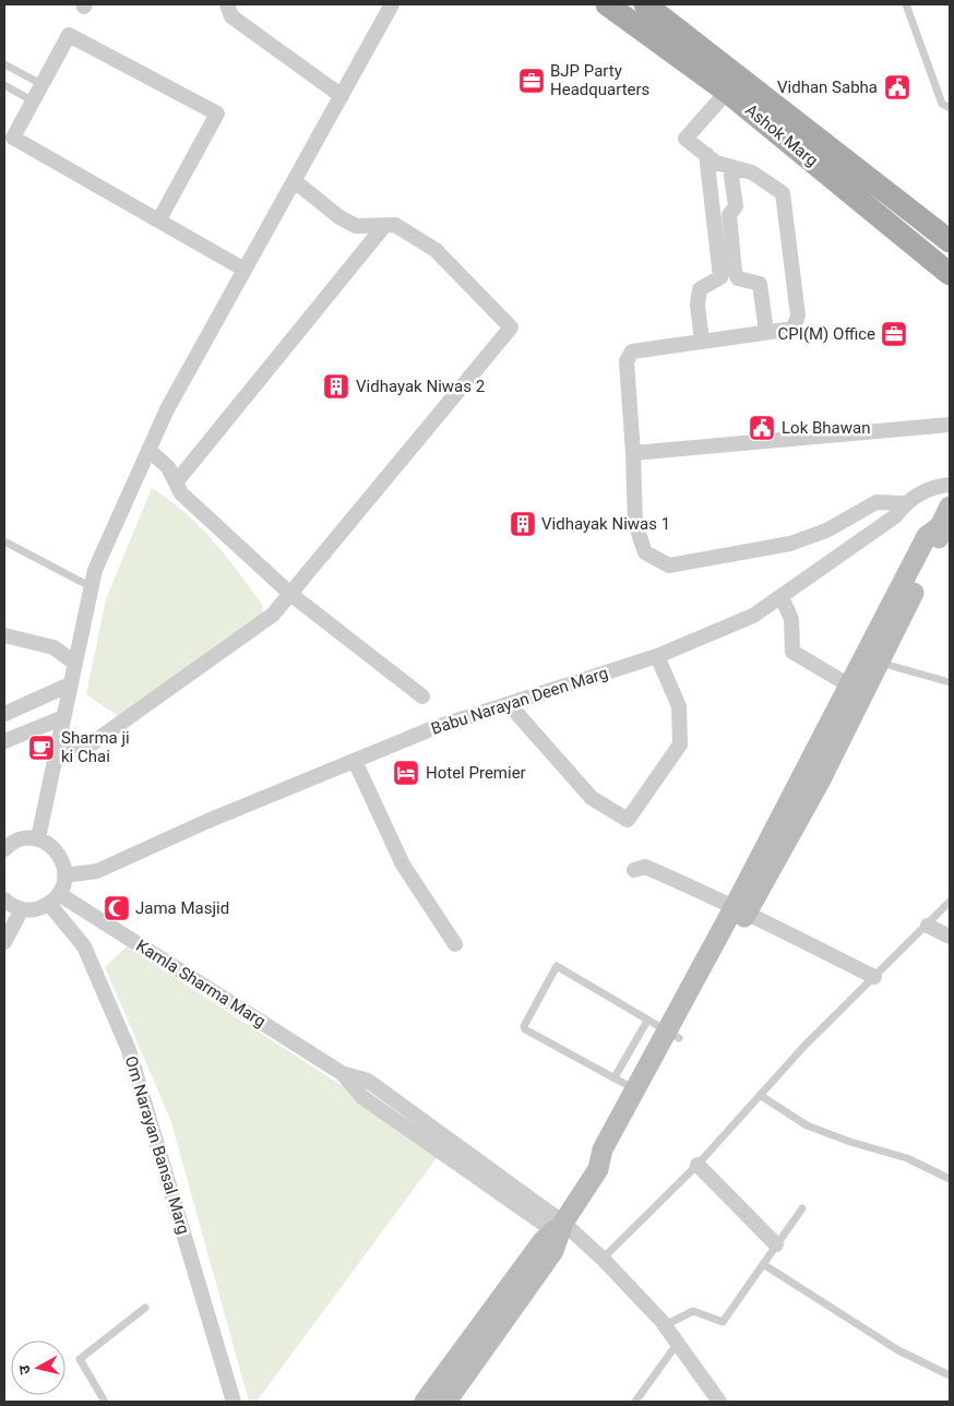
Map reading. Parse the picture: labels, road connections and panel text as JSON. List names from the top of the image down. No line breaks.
{"streets":{"main road":["Ashok Marg"],"street":["Babu Narayan Deen Marg","Kamla Sharma Marg","Om Narayan Bansal Marg"]},"crossings":[["Kamla Sharma Marg","Om Narayan Bansal Marg"]],"places":{"office":["BJP Party Headquarters","CPI(M) Office"],"public building":["Vidhan Sabha","Lok Bhawan"],"building":["Vidhayak Niwas 2","Vidhayak Niwas 1"],"cafe":["Sharma ji ki Chai"],"hotel":["Hotel Premier"],"mosque":["Jama Masjid"]},"north":"left"}
